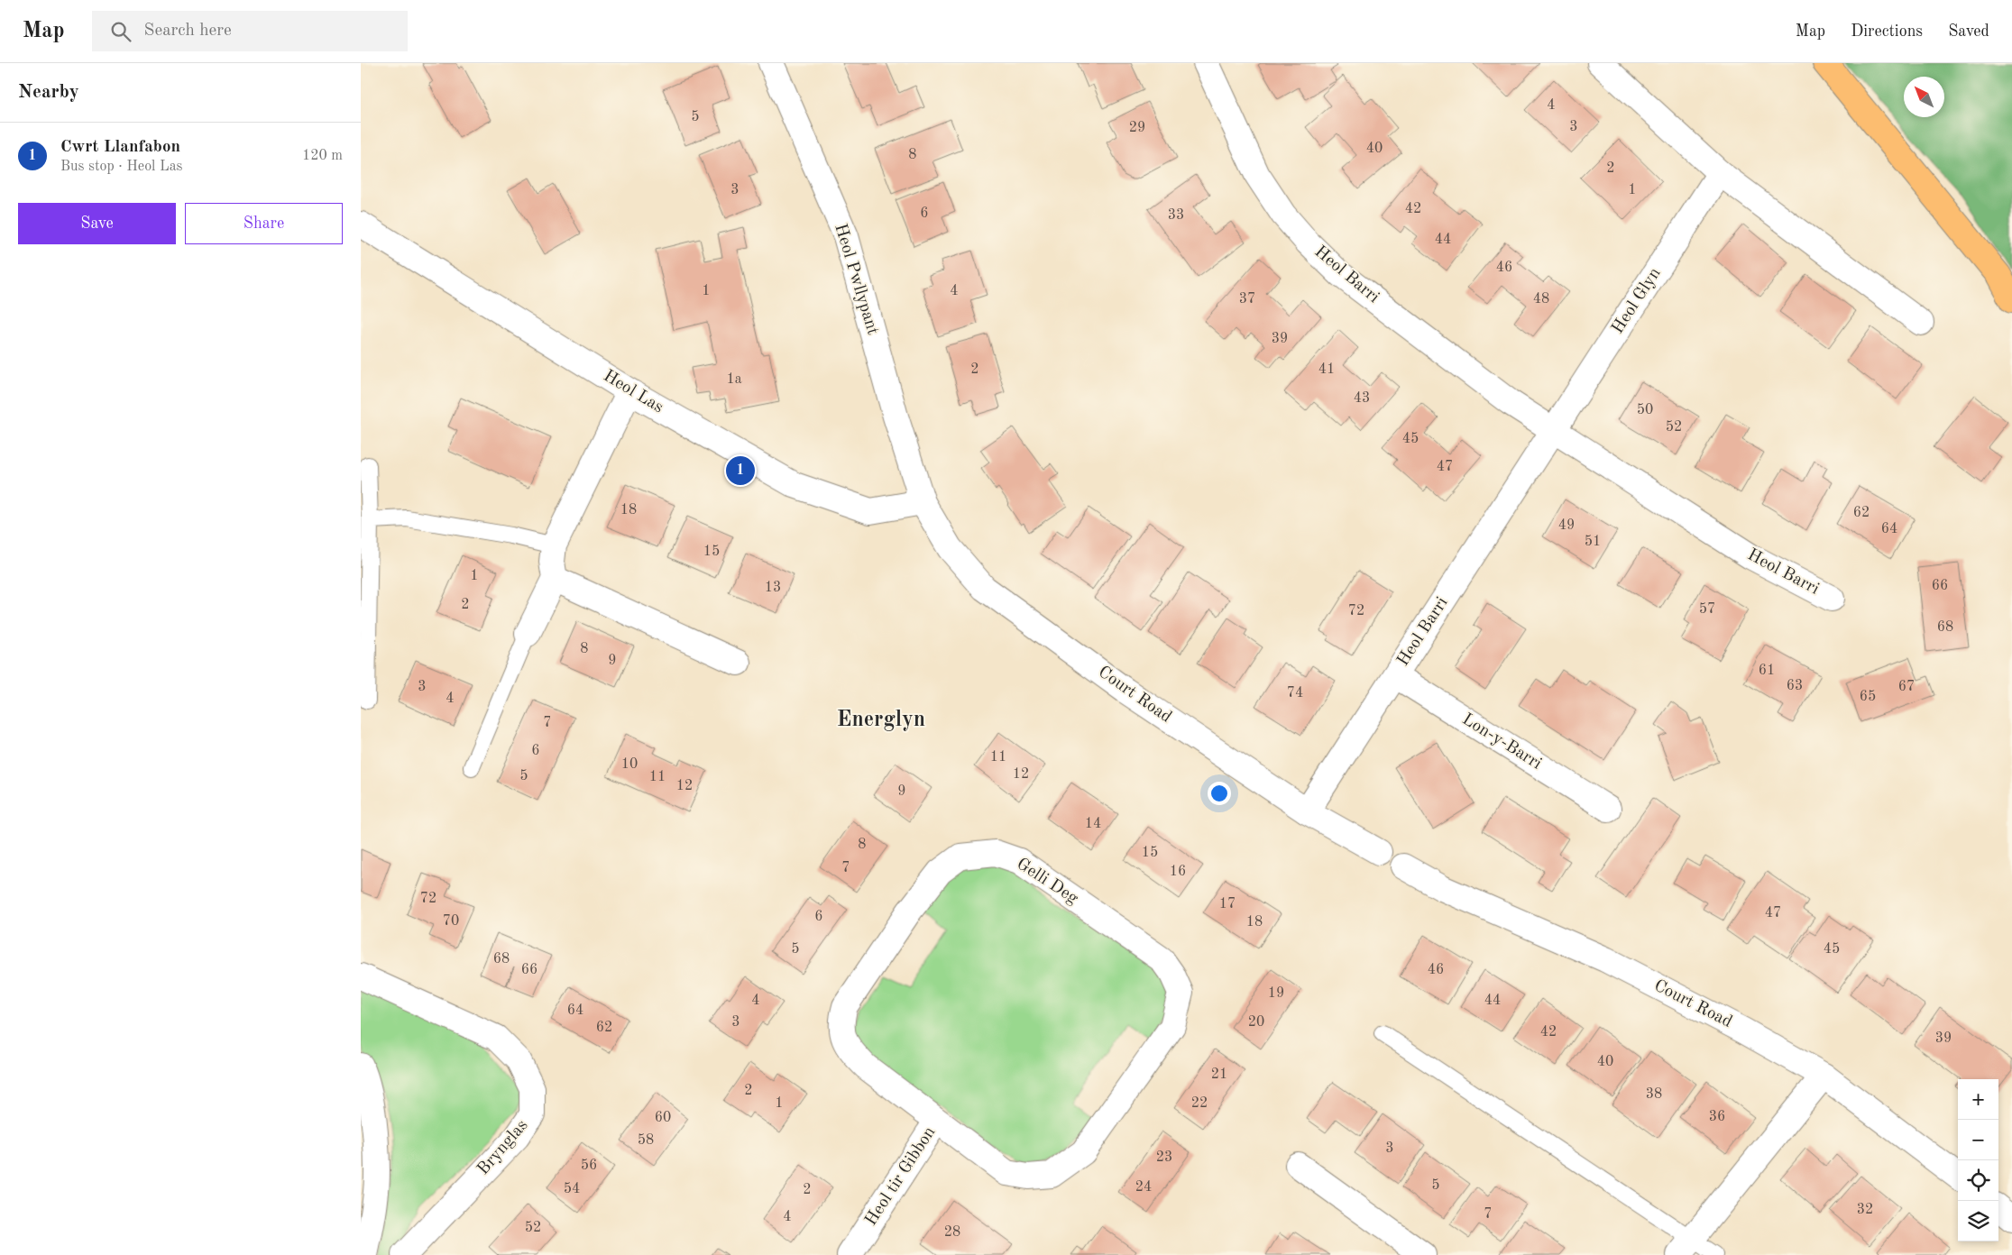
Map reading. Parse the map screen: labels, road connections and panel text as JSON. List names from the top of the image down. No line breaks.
{"streets":{"street":["Heol Barri","Heol Pwllypant","Heol Glyn","Heol Las","Court Road","Lon-y-Barri","Gelli Deg","Brynglas","Heol tir Gibbon"]},"crossings":[["Heol Barri","Heol Glyn"],["Heol Barri","Court Road"],["Heol Barri","Lon-y-Barri"],["Heol Pwllypant","Heol Las"],["Heol Pwllypant","Court Road"],["Heol Las","Court Road"],["Gelli Deg","Heol tir Gibbon"]],"districts":["Energlyn"],"house_numbers":["4","5","3","29","40","8","2","3","1","42","6","33","44","46","1","4","37","48","39","2","41","1a","43","50","52","45","47","18","62","49","64","51","15","1","66","13","2","57","72","68","8","9","61","63","3","67","74","65","4","7","6","11","10","12","5","11","12","9","14","8","15","7","16","72","17","47","6","70","18","5","45","68","66","46","19","4","44","64","3","20","62","42","39","40","21","2","38","1","22","36","60","58","3","23","56","5","24","54","2","32","7","4","52","28"],"north":"top left","page":{"header":"Map","search":"Search here","nav":["Map","Directions","Saved"],"heading":"Nearby","list":[{"mark":"1","name":"Cwrt Llanfabon","note":"Bus stop · Heol Las","value":"120 m"}],"buttons":["Save","Share"],"pins":"1","map_buttons":["+","−"]}}
